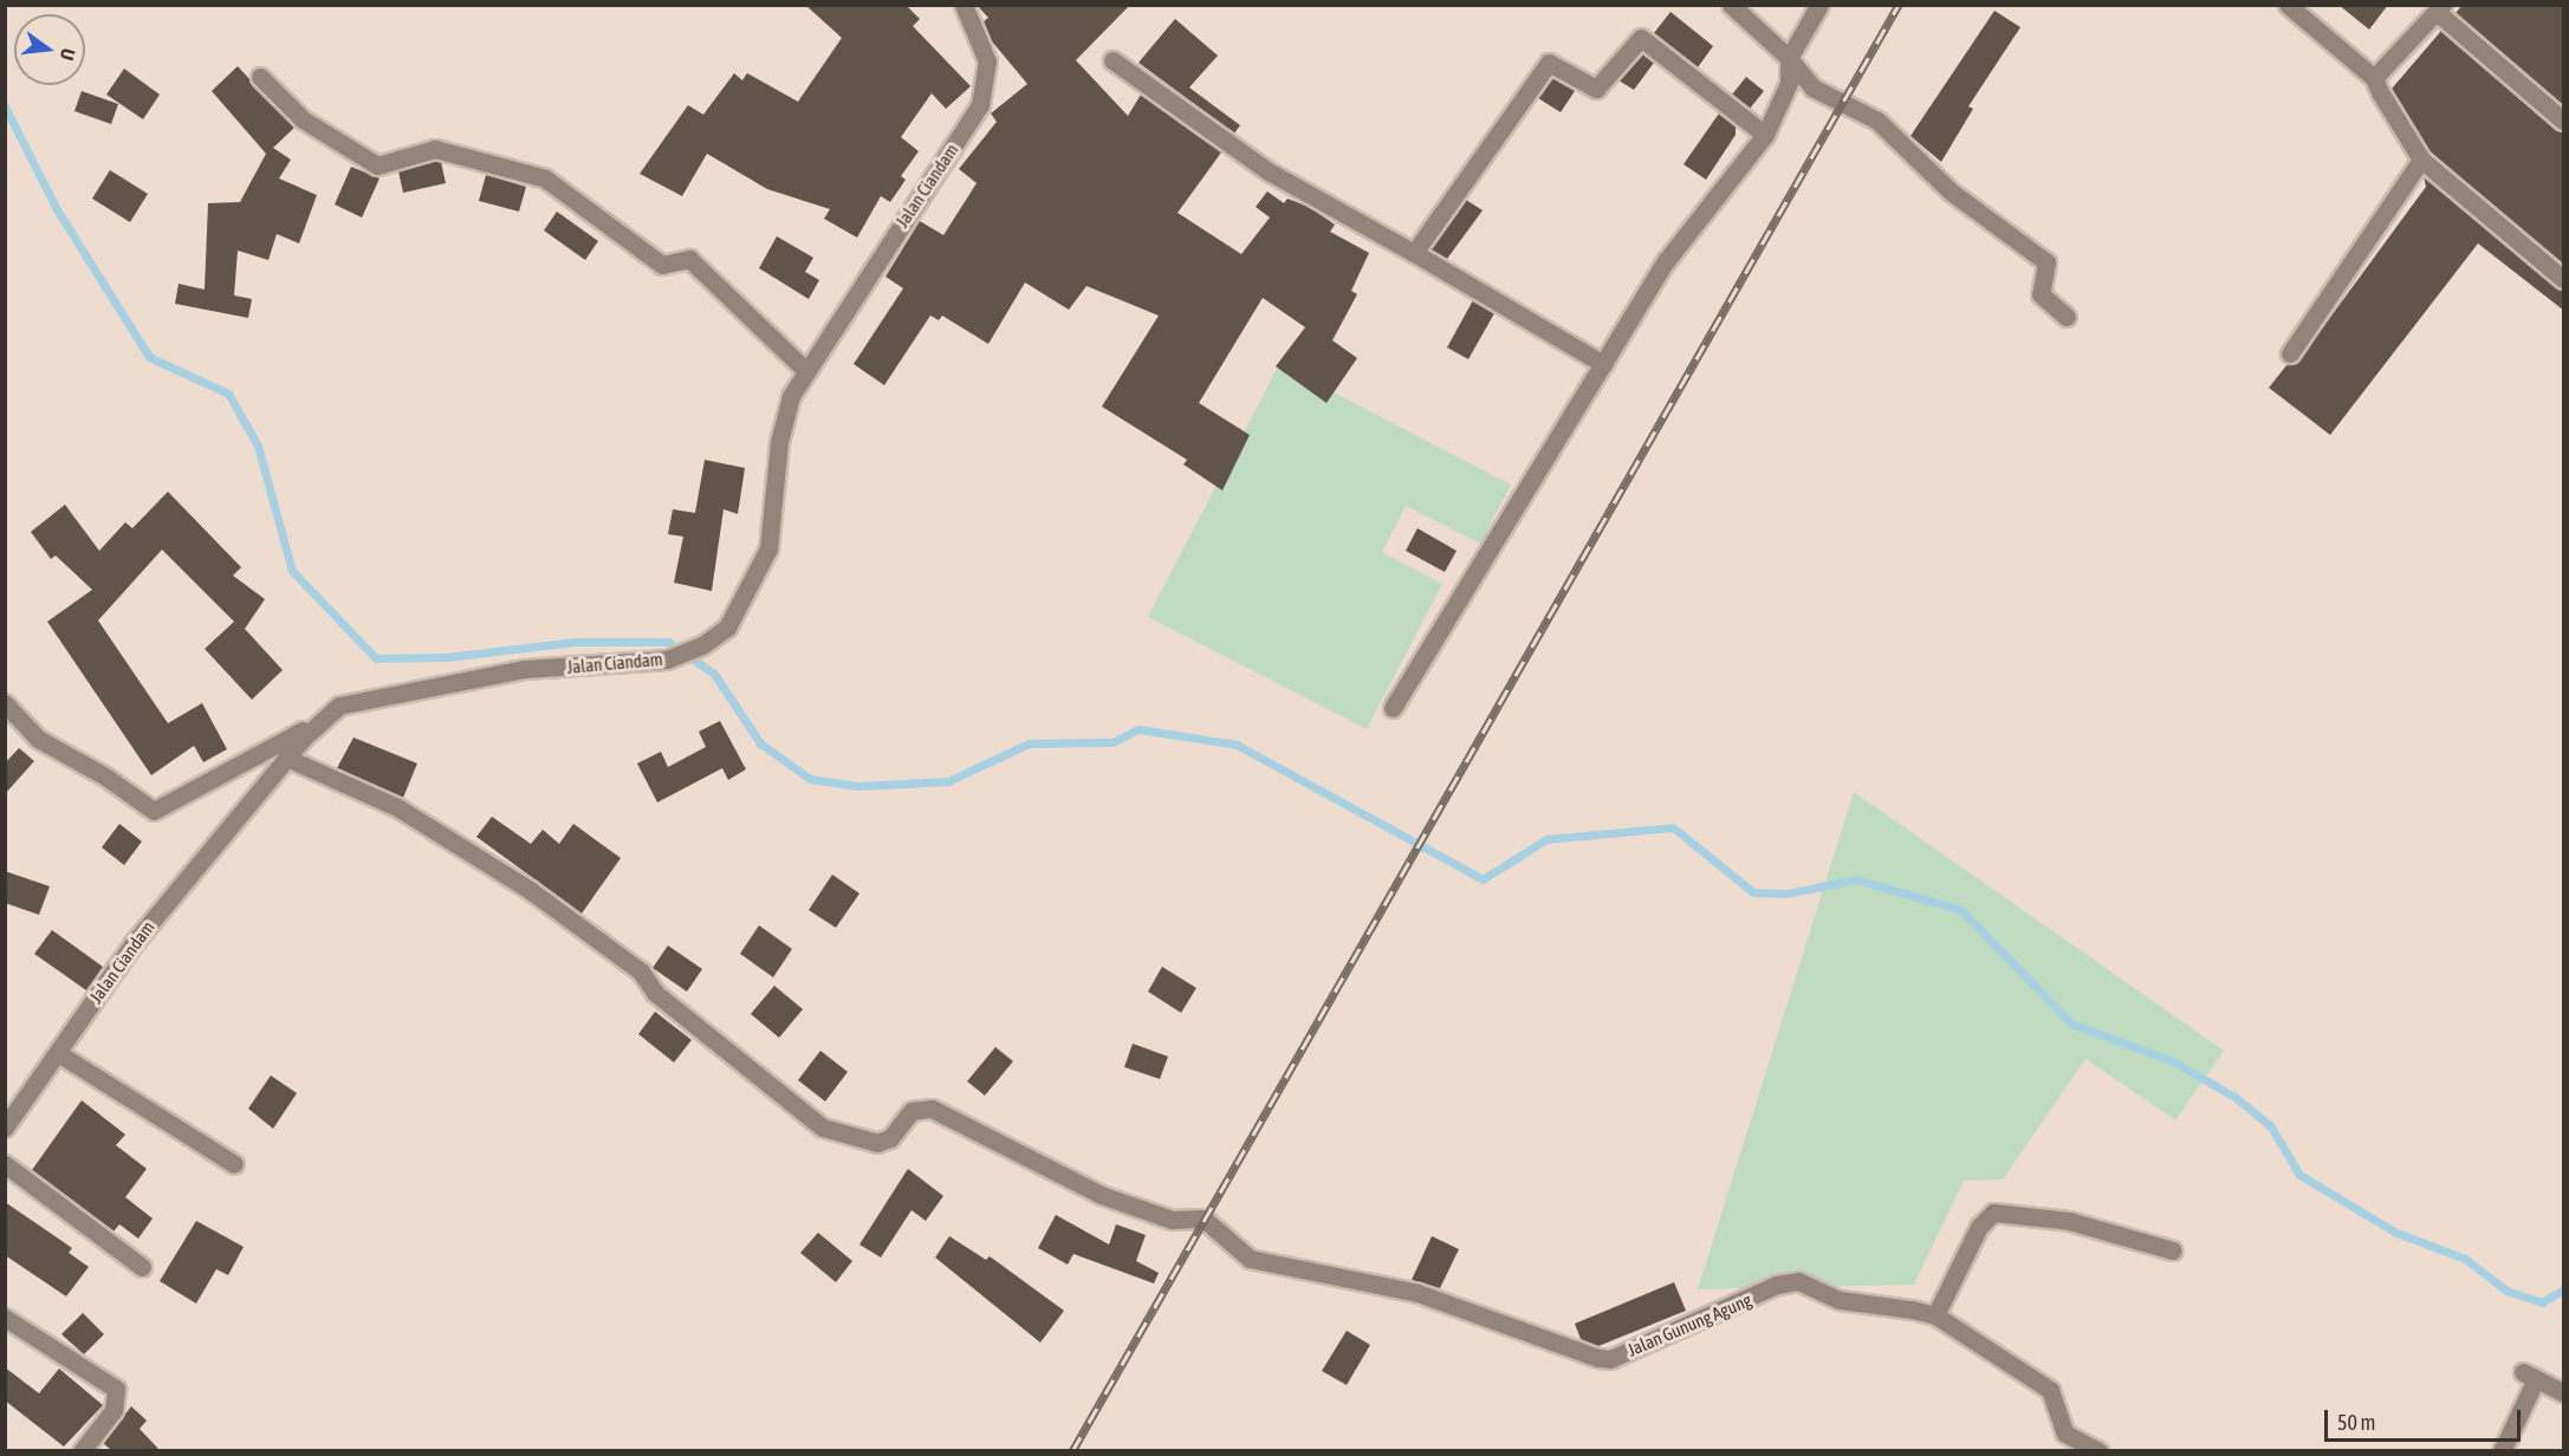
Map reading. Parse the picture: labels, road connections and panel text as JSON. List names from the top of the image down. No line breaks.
{"streets":{"street":["Jalan Ciandam","Jalan Gunung Agung"]},"crossings":[["Jalan Ciandam","Jalan Gunung Agung"]],"scale_bar":"50 m","north":"right"}
